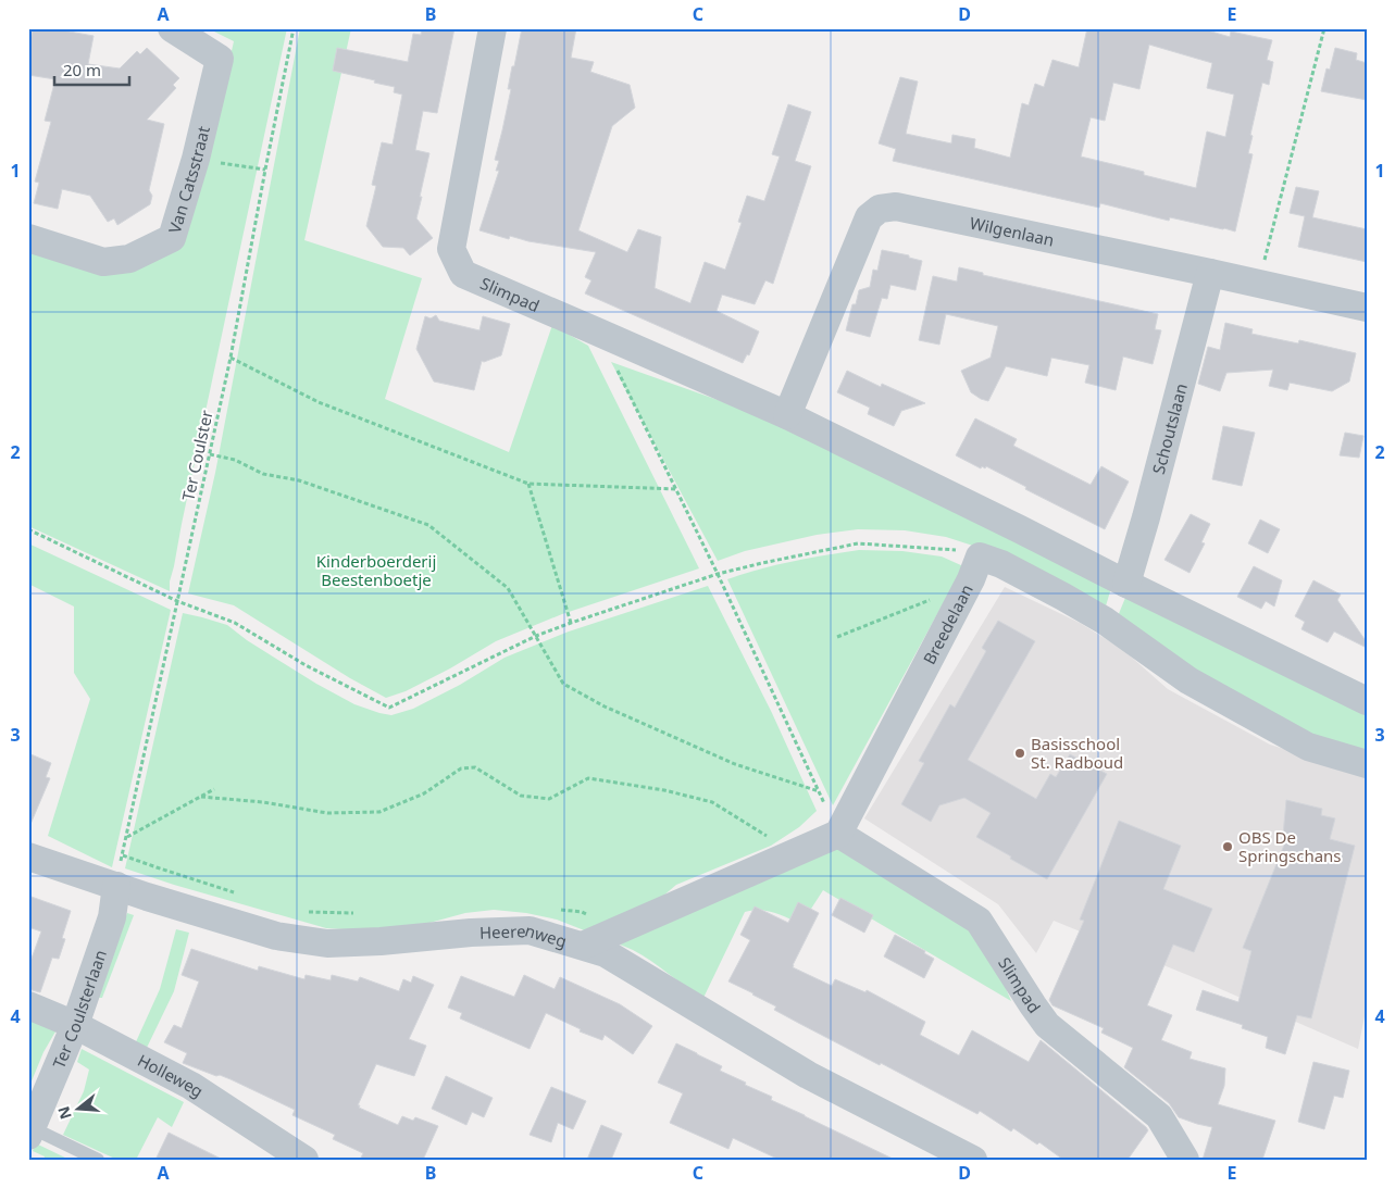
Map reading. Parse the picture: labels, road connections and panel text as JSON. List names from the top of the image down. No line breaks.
{"streets":{"street":["Van Catsstraat","Wilgenlaan","Slimpad","Schoutslaan","Breedelaan","Heerenweg","Ter Coulsterlaan","Holleweg"],"path":["Ter Coulster"]},"crossings":[["Wilgenlaan","Slimpad"],["Wilgenlaan","Schoutslaan"],["Slimpad","Breedelaan"],["Ter Coulster","Heerenweg"],["Ter Coulster","Ter Coulsterlaan"],["Heerenweg","Ter Coulsterlaan"],["Ter Coulsterlaan","Holleweg"]],"parks":["Kinderboerderij Beestenboetje"],"places":["Basisschool St. Radboud","OBS De Springschans"],"scale_bar":"20 m","north":"left","grid":{"columns":["A","B","C","D","E"],"rows":["1","2","3","4"]}}
